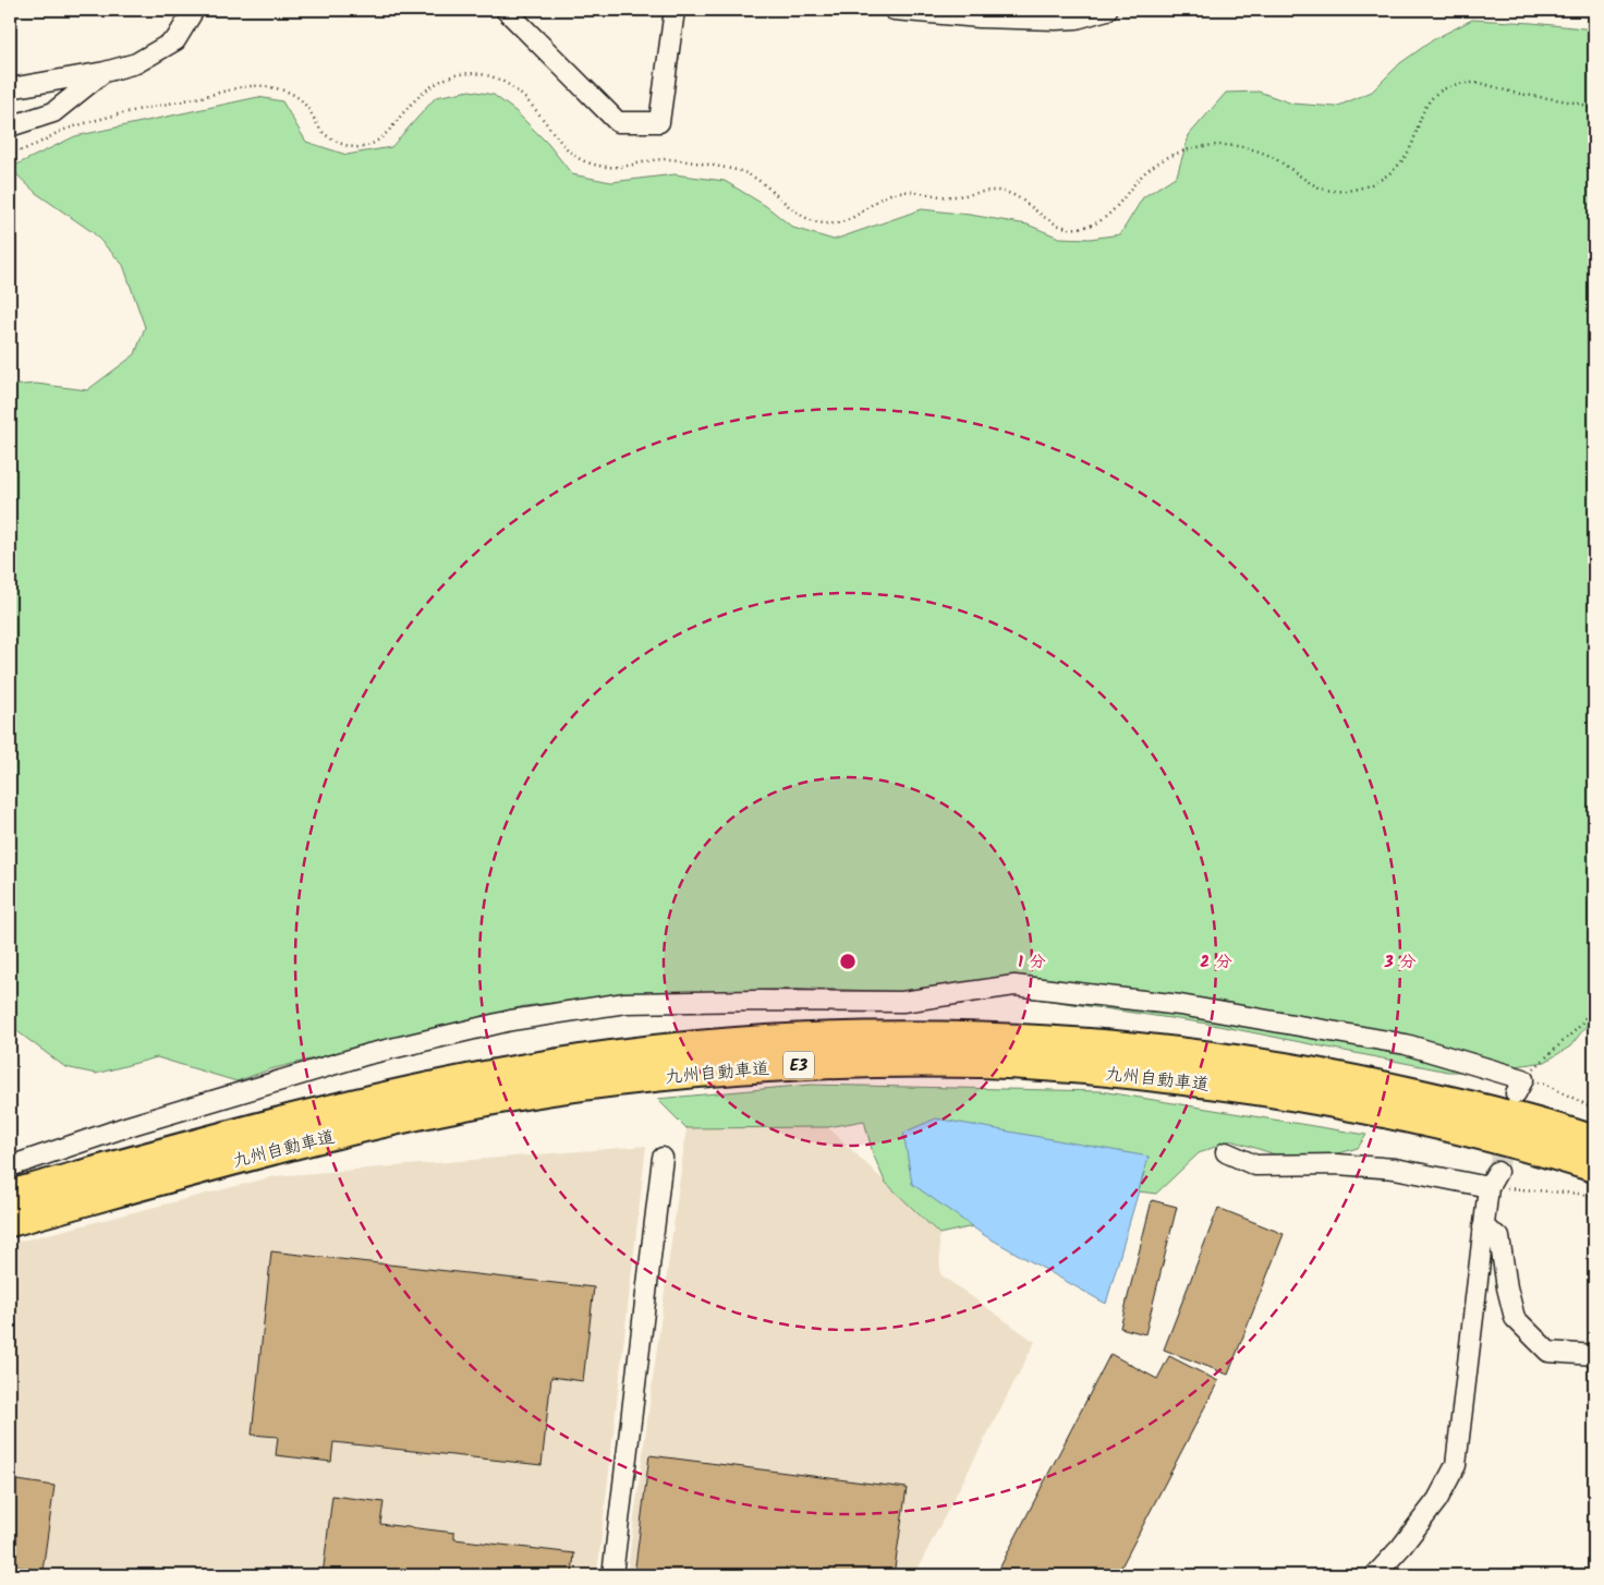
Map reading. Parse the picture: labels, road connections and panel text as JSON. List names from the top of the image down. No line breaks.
{"streets":{"highway":["E3","九州自動車道"]},"rings":["1 分","2 分","3 分"]}
